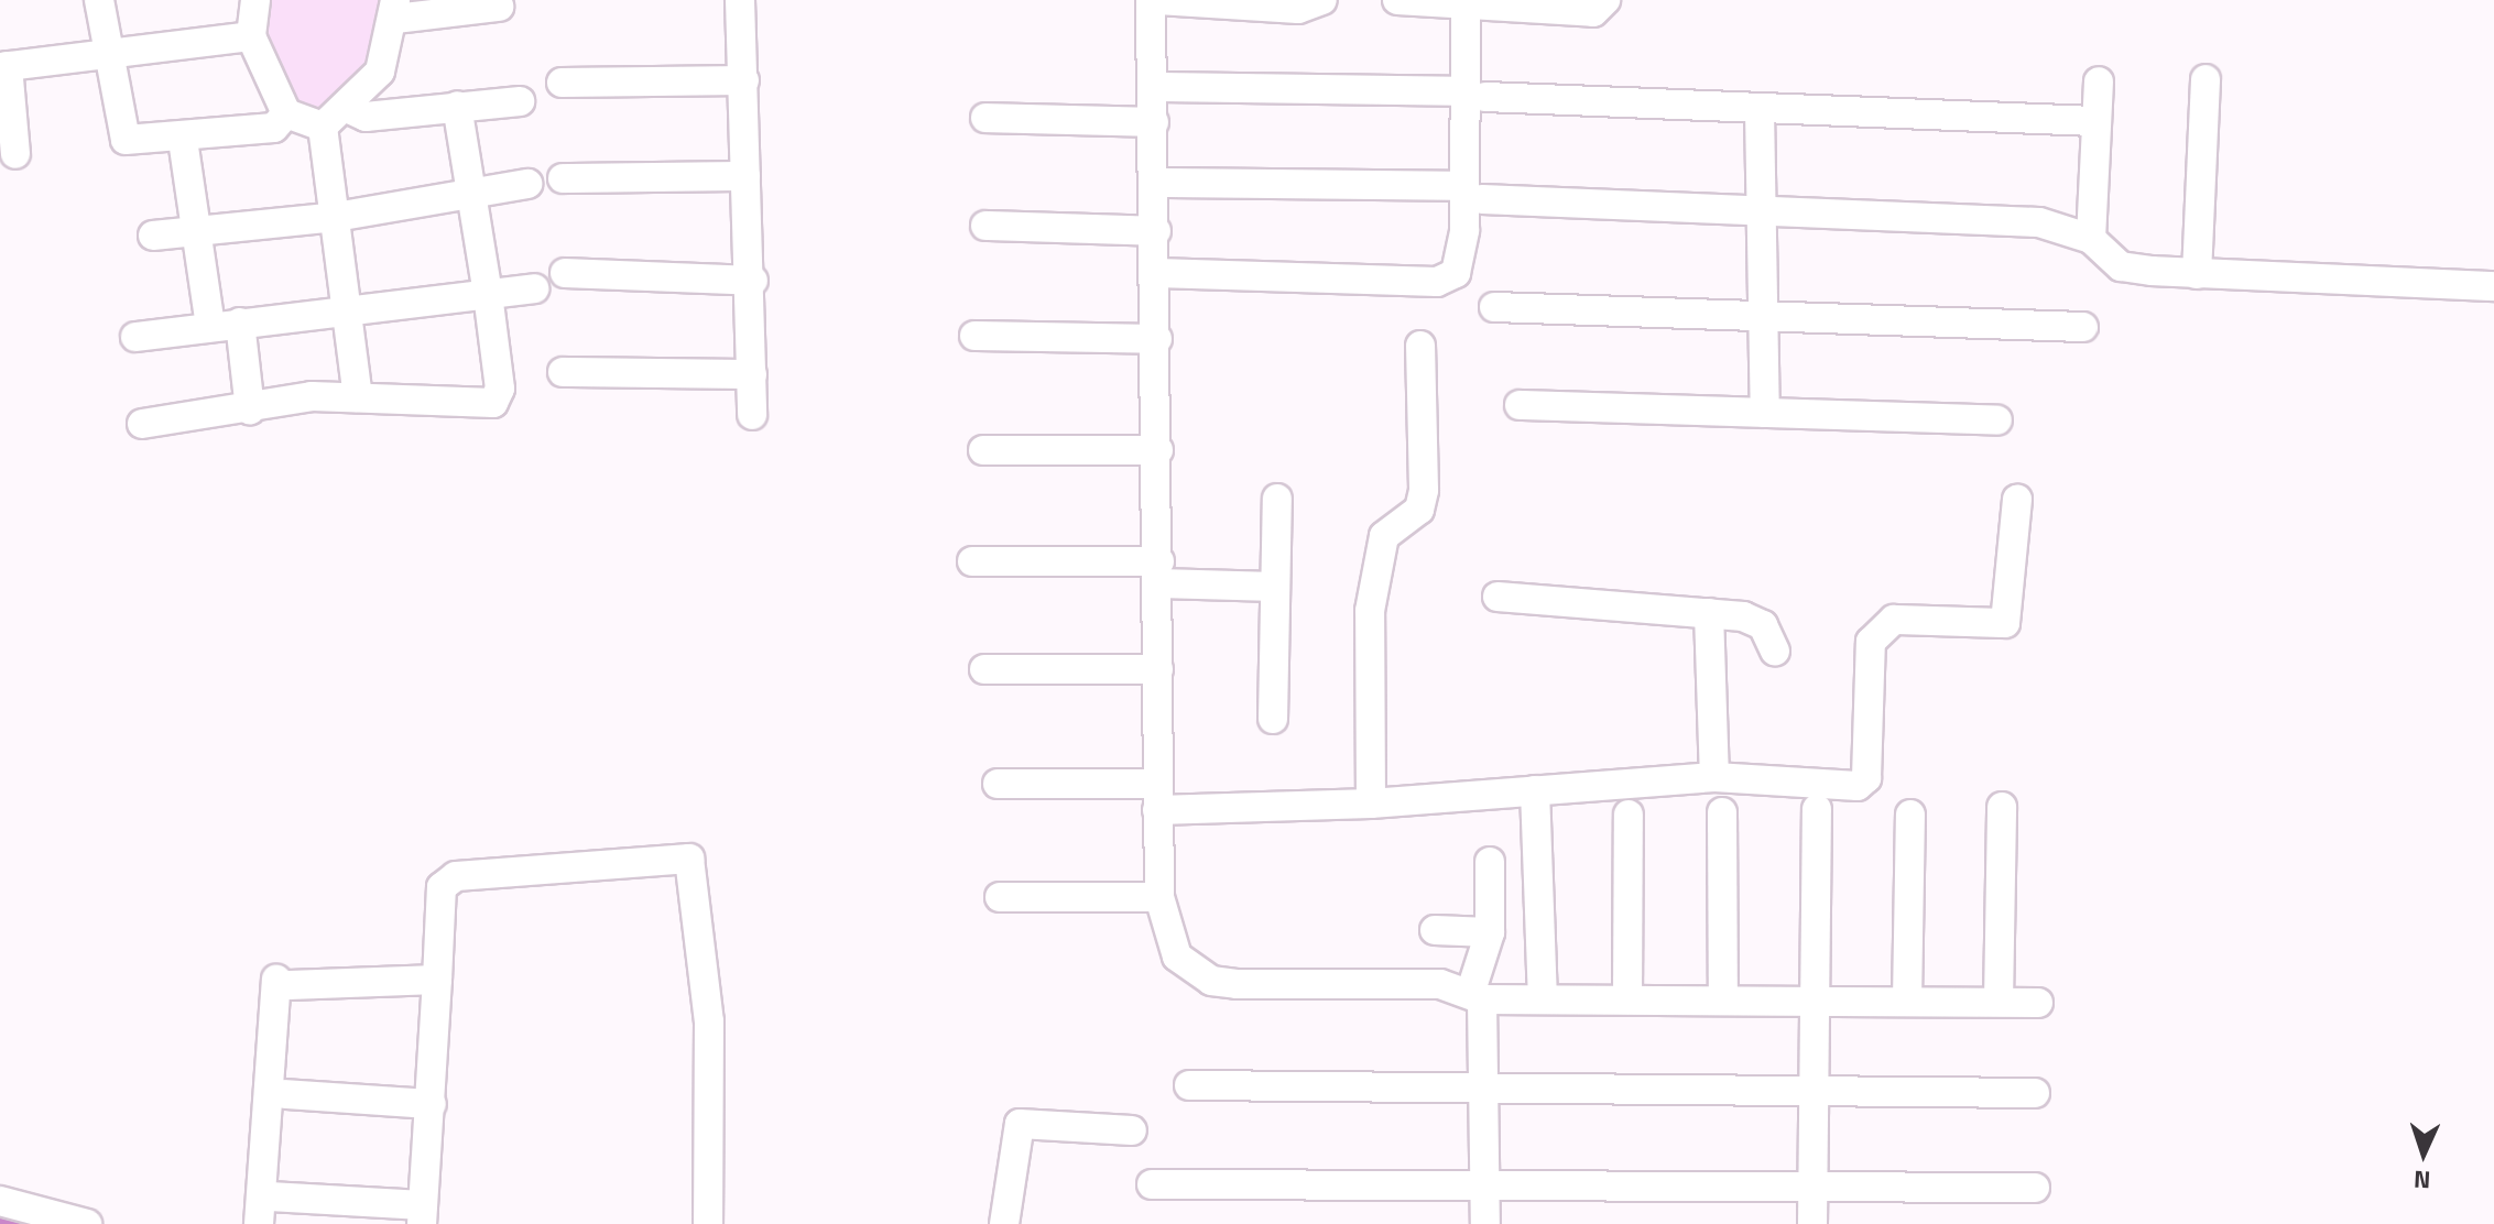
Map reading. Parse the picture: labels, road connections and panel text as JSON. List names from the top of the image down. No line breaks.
{"north":"bottom"}
